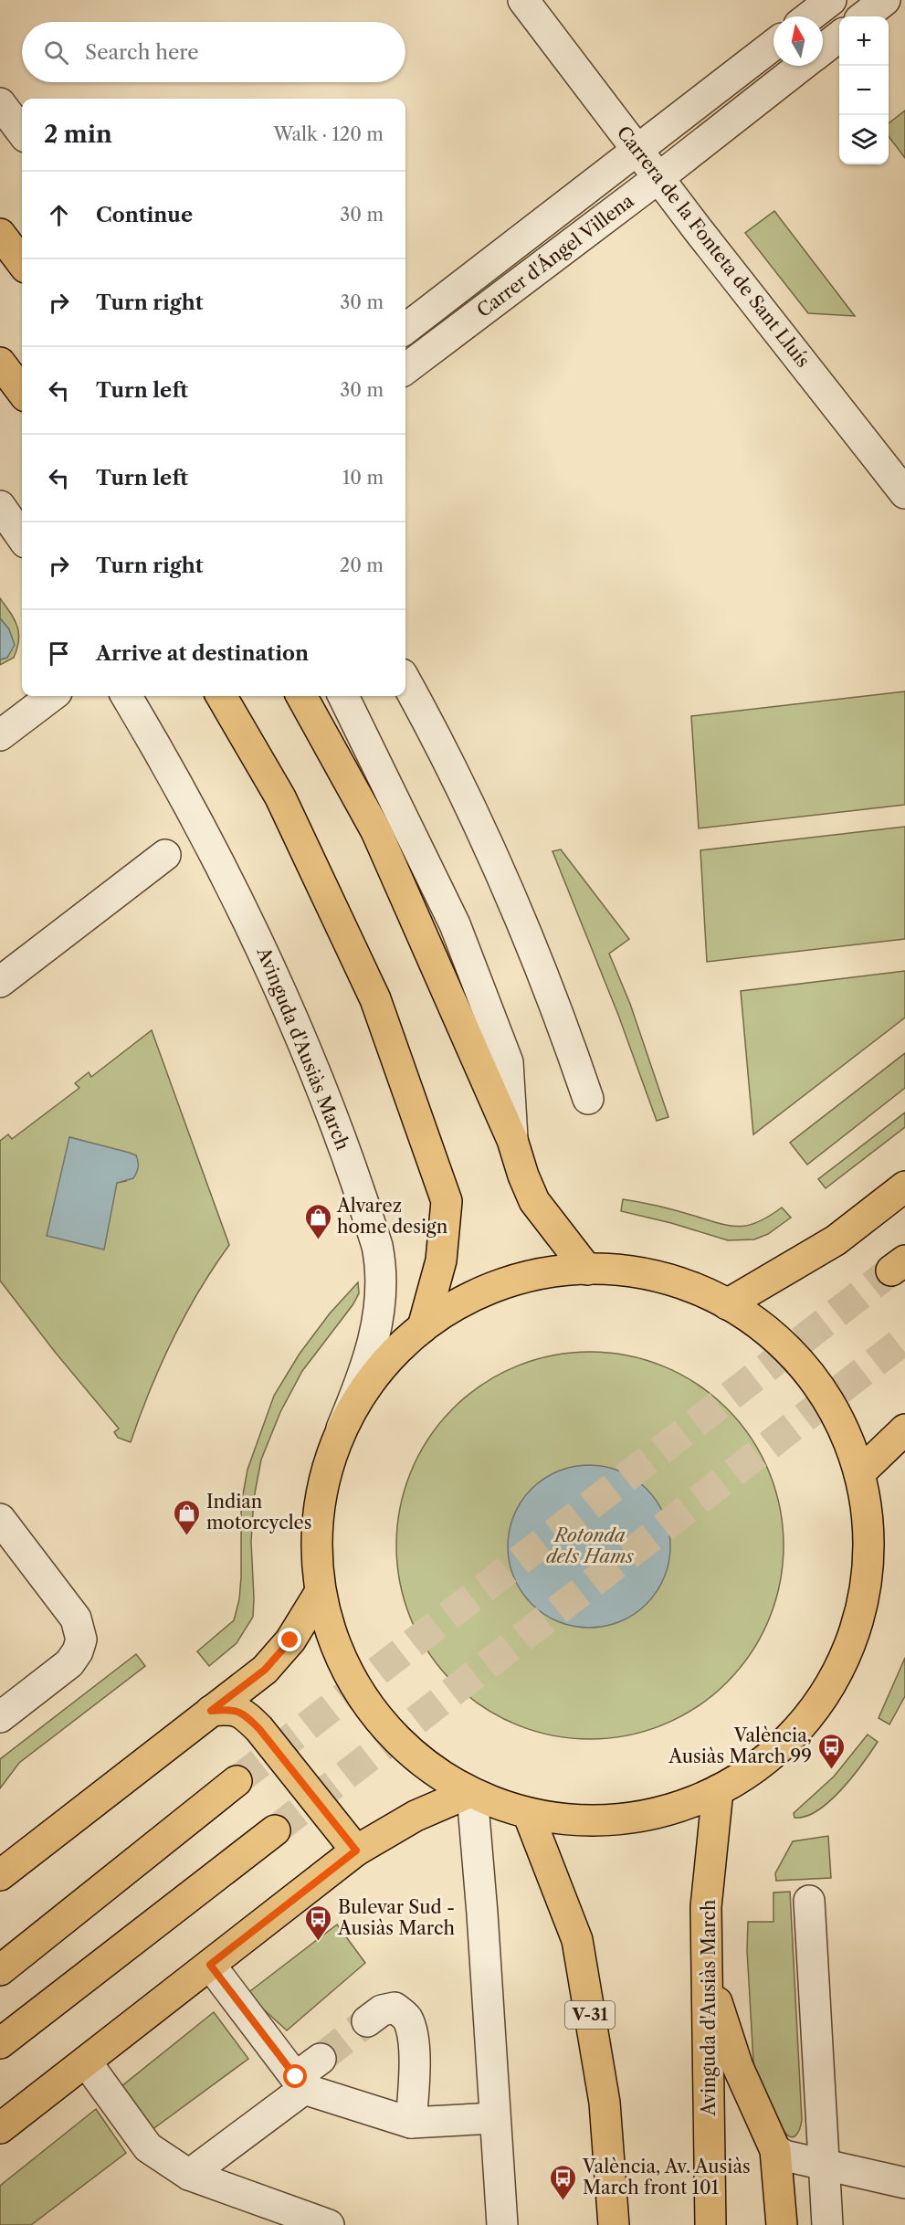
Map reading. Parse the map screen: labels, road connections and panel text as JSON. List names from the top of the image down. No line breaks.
{"streets":{"main road":["Avinguda d'Ausiàs March","V-31"],"street":["Carrera de la Fonteta de Sant Lluís","Carrer d'Ángel Villena"]},"crossings":[["Carrera de la Fonteta de Sant Lluís","Carrer d'Ángel Villena"]],"parks":["Rotonda dels Hams"],"places":{"shop":["Alvarez home design","Indian motorcycles"],"bus stop":["València, Ausiàs March 99","Bulevar Sud - Ausiàs March","València, Av. Ausiàs March front 101"]},"north":"top","page":{"map_buttons":["+","−"],"search":"Search here","heading":["2 min","Walk · 120 m"],"list":[["Continue","30 m"],["Turn right","30 m"],["Turn left","30 m"],["Turn left","10 m"],["Turn right","20 m"],"Arrive at destination"]}}
